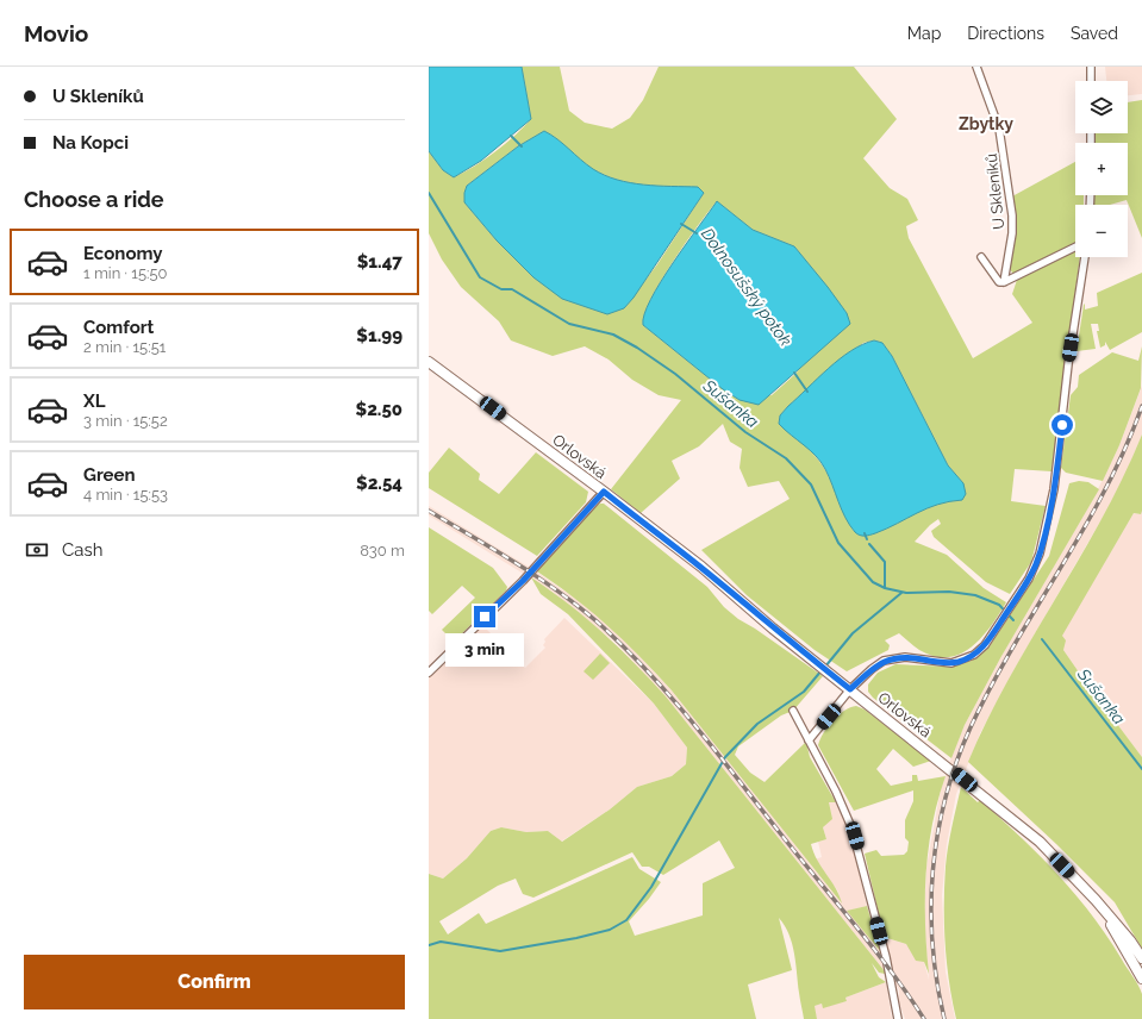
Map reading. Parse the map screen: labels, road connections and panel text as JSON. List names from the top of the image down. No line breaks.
{"streets":{"main road":["Orlovská"],"street":["U Skleníků"]},"districts":["Zbytky"],"water":["Dolnosušský potok","Sušanka"],"page":{"header":"Movio","nav":["Map","Directions","Saved"],"banner":["U Skleníků","Na Kopci"],"map_buttons":["+","−"],"heading":"Choose a ride","list":[{"name":"Economy","note":"1 min · 15:50","value":"$1.47"},{"name":"Comfort","note":"2 min · 15:51","value":"$1.99"},{"name":"XL","note":"3 min · 15:52","value":"$2.50"},{"name":"Green","note":"4 min · 15:53","value":"$2.54"}],"pay":["Cash","830 m"],"bubble":"3 min","buttons":"Confirm"}}
